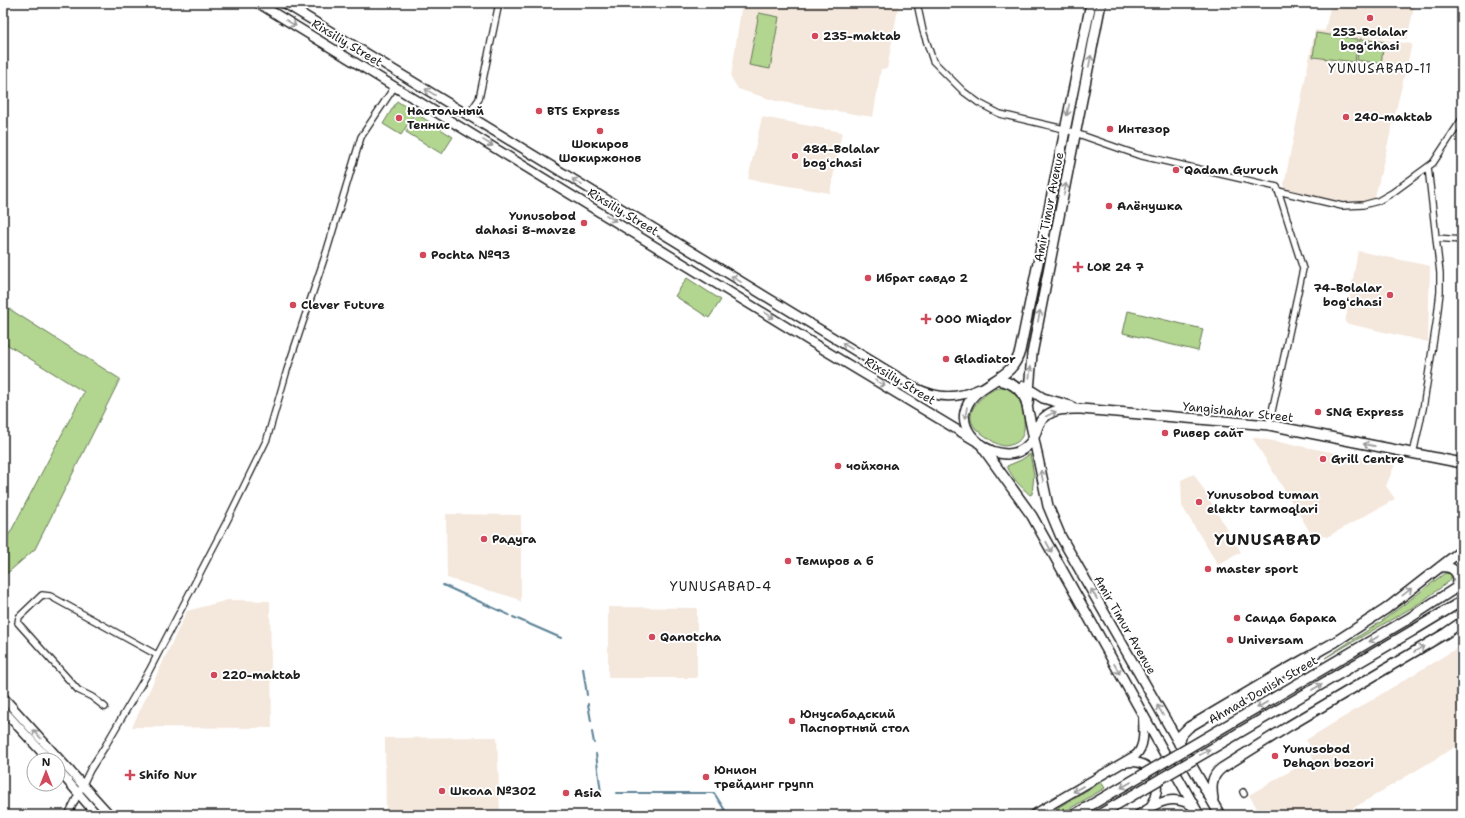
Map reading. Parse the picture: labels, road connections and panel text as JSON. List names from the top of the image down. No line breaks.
{"streets":{"main road":["Rixsiliy Street","Amir Timur Avenue","Yangishahar Street","Ahmad Donish Street"]},"crossings":[["Rixsiliy Street","Amir Timur Avenue"],["Rixsiliy Street","Yangishahar Street"],["Amir Timur Avenue","Yangishahar Street"]],"districts":["YUNUSABAD-11","YUNUSABAD","YUNUSABAD-4"],"places":{"other":["253-Bolalar bogʻchasi","235-maktab","BTS Express","240-maktab","Настольный Теннис","Интезор","Шокиров Шокиржонов","484-Bolalar bogʻchasi","Qadam Guruch","Алёнушка","Yunusobod dahasi 8-mavze","Pochta №93","Ибрат савдо 2","74-Bolalar bogʻchasi","Clever Future","Gladiator","SNG Express","Ривер сайт","Grill Centre","чойхона","Yunusobod tuman elektr tarmoqlari","Радуга","Темиров а б","master sport","Саида барака","Qanotcha","Universam","220-maktab","Юнусабадский Паспортный стол","Yunusobod Dehqon bozori","Юнион трейдинг групп","Школа №302","Asia"],"health":["LOR 24 7","OOO Miqdor","Shifo Nur"]},"north":"top"}
